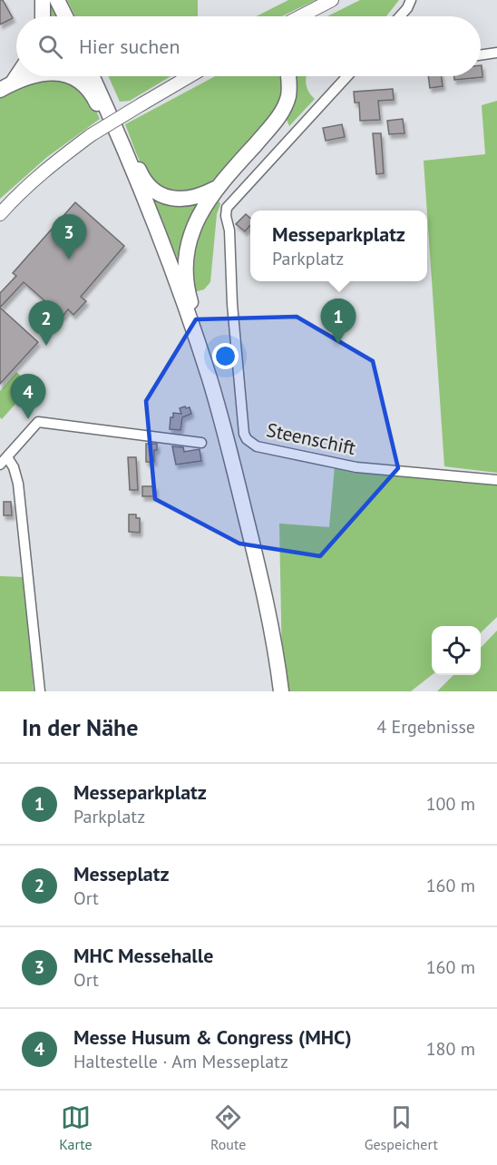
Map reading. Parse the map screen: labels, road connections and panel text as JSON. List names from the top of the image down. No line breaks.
{"streets":{"street":["Steenschift"]},"page":{"search":"Hier suchen","popup":["Messeparkplatz","Parkplatz"],"pins":["3","1","2","4"],"heading":["In der Nähe","4 Ergebnisse"],"list":[{"mark":"1","name":"Messeparkplatz","note":"Parkplatz","value":"100 m"},{"mark":"2","name":"Messeplatz","note":"Ort","value":"160 m"},{"mark":"3","name":"MHC Messehalle","note":"Ort","value":"160 m"},{"mark":"4","name":"Messe Husum & Congress (MHC)","note":"Haltestelle · Am Messeplatz","value":"180 m"}],"nav":["Karte","Route","Gespeichert"]}}
